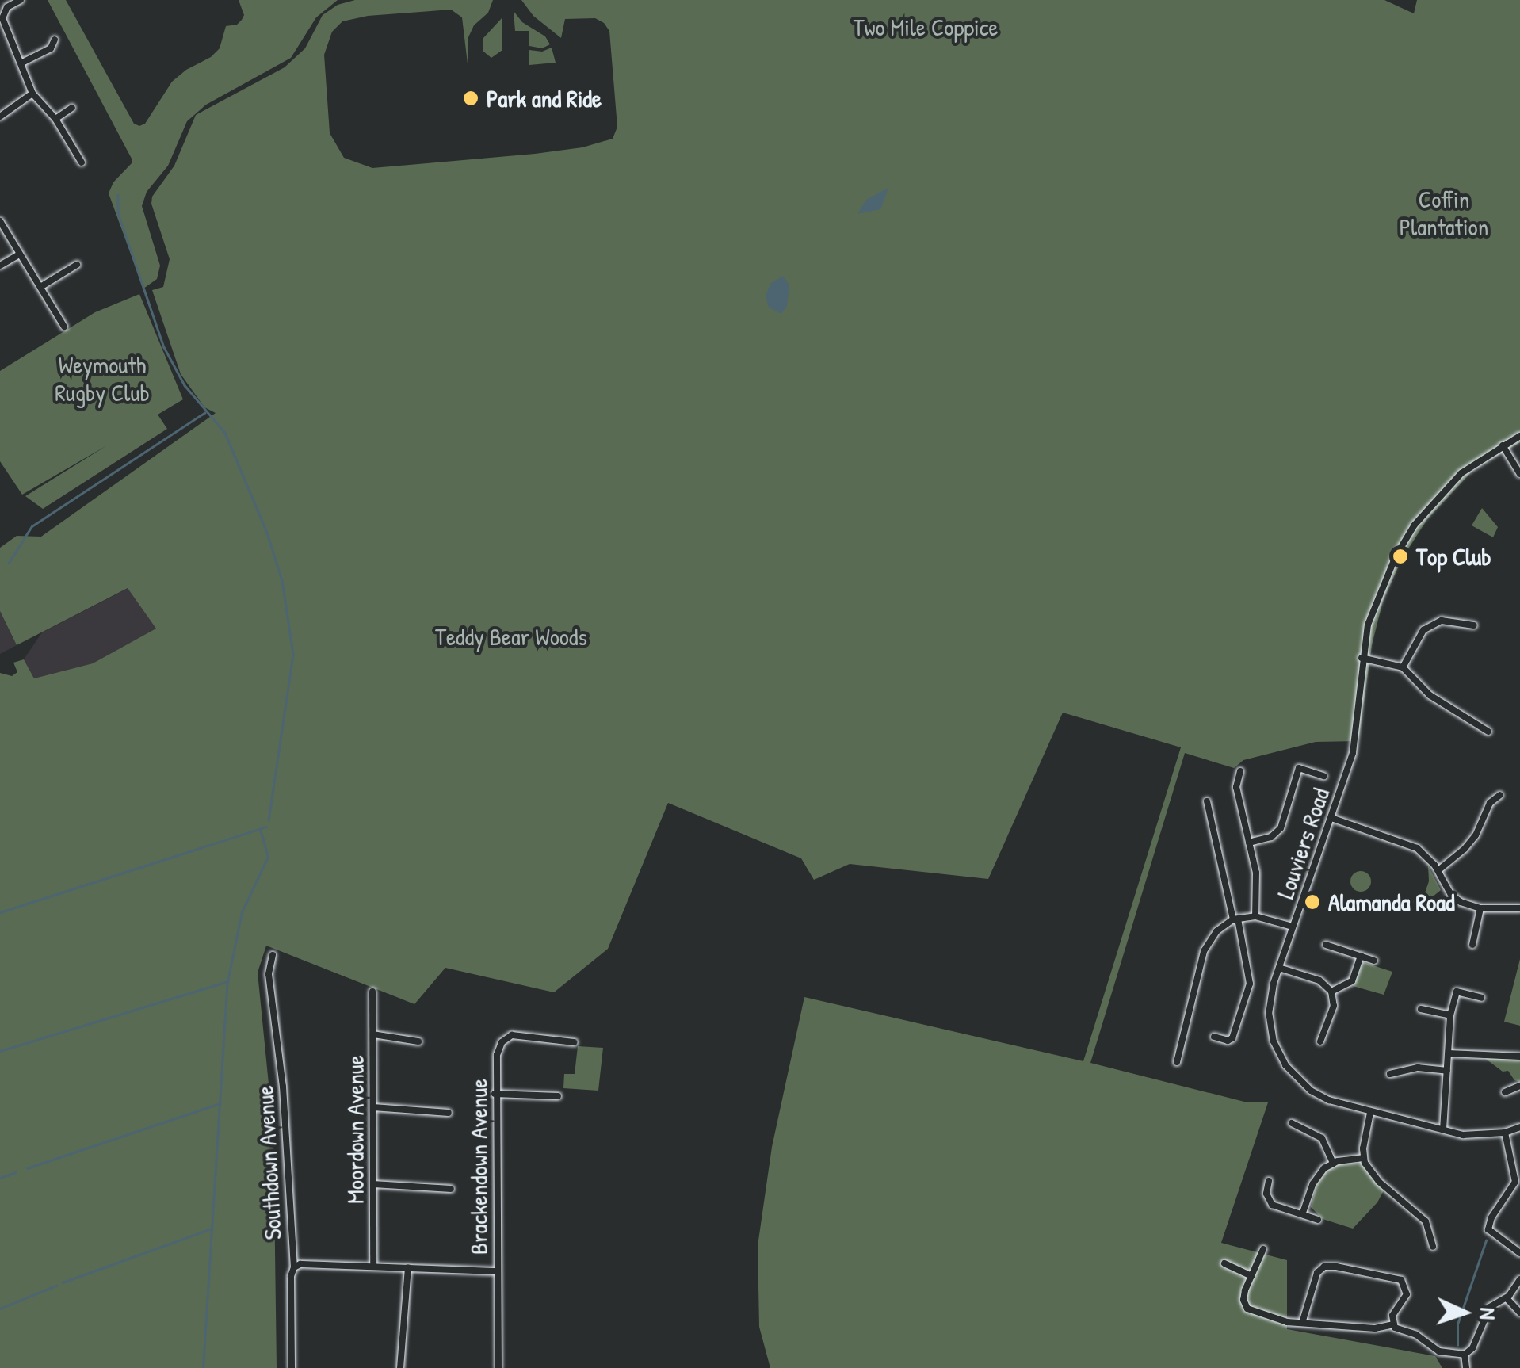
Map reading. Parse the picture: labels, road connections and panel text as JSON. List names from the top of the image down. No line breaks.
{"streets":{"street":["Louviers Road","Moordown Avenue","Southdown Avenue","Brackendown Avenue"]},"parks":["Two Mile Coppice","Coffin Plantation","Weymouth Rugby Club","Teddy Bear Woods"],"places":["Park and Ride","Top Club","Alamanda Road"],"north":"right"}
